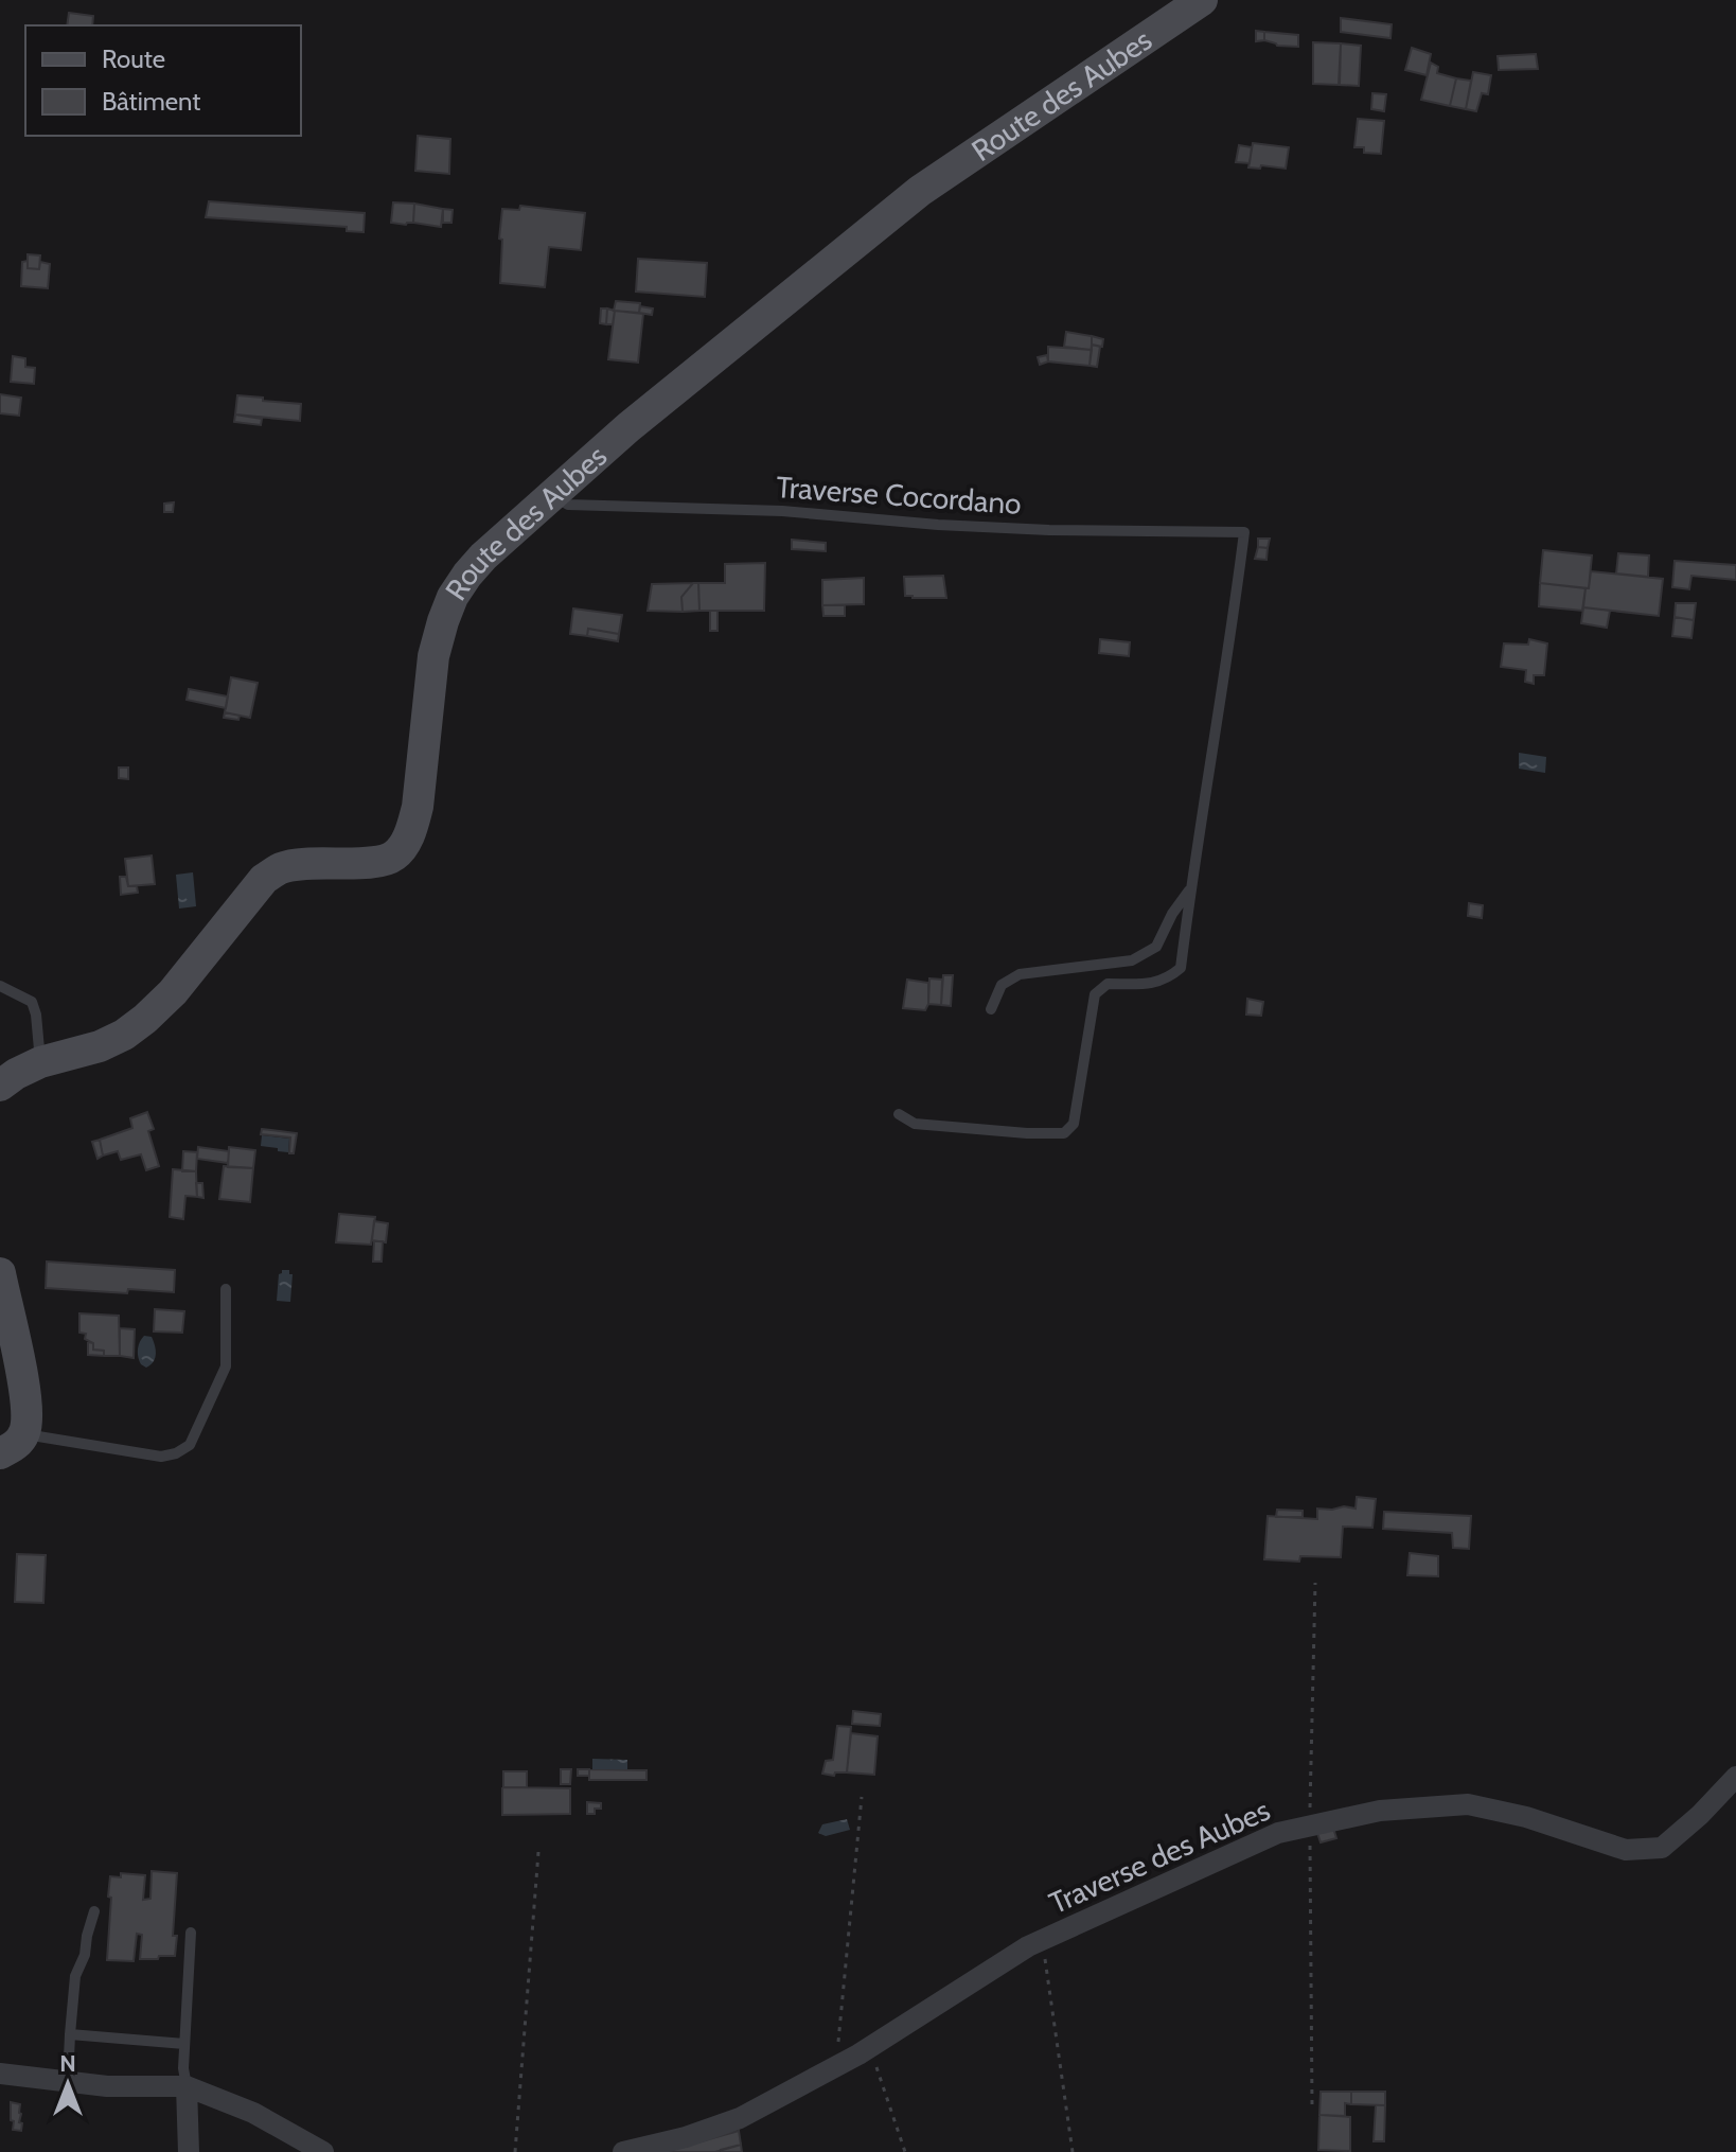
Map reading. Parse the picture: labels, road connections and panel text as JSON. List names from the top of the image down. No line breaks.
{"streets":{"street":["Route des Aubes","Traverse des Aubes"],"lane":["Traverse Cocordano"]},"crossings":[["Route des Aubes","Traverse Cocordano"]],"legend":["Route","Bâtiment"],"north":"top"}
